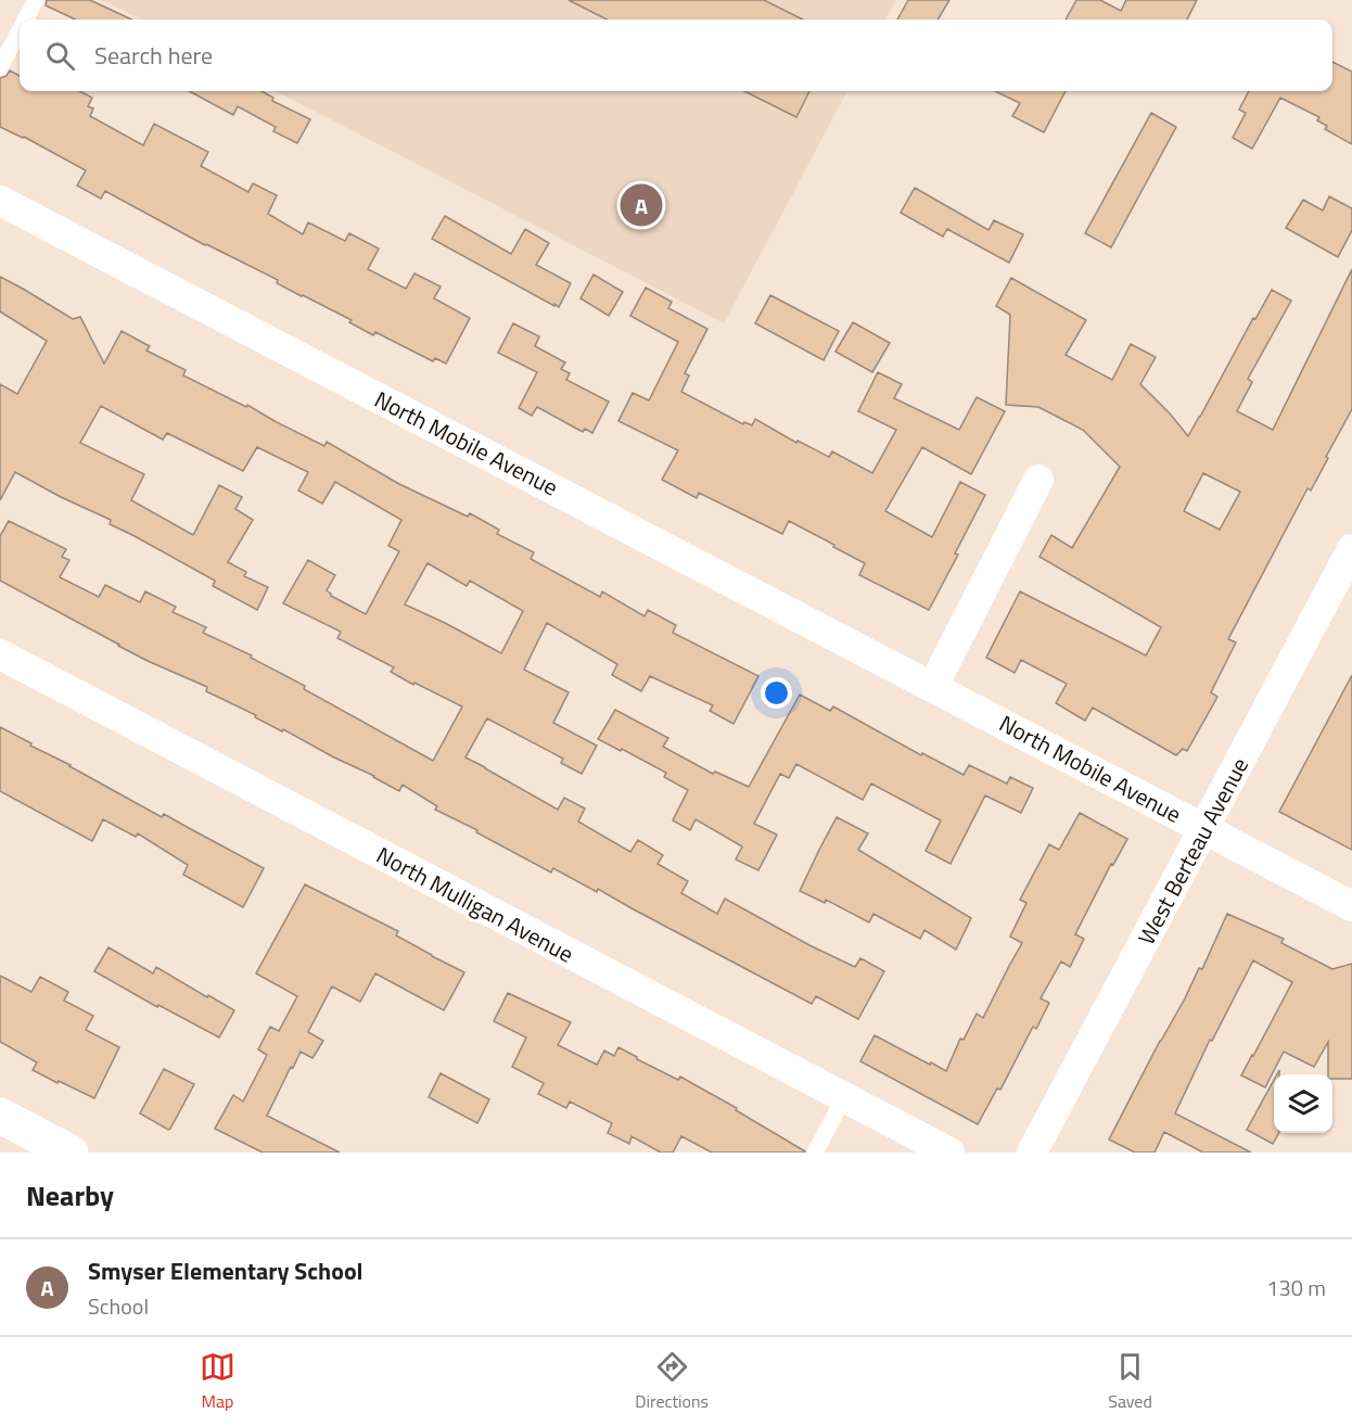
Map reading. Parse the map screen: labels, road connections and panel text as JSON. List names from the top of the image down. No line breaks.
{"streets":{"street":["North Mobile Avenue","West Berteau Avenue","North Mulligan Avenue"]},"crossings":[["North Mobile Avenue","West Berteau Avenue"]],"page":{"search":"Search here","pins":"A","heading":"Nearby","list":[{"mark":"A","name":"Smyser Elementary School","note":"School","value":"130 m"}],"nav":["Map","Directions","Saved"]}}
